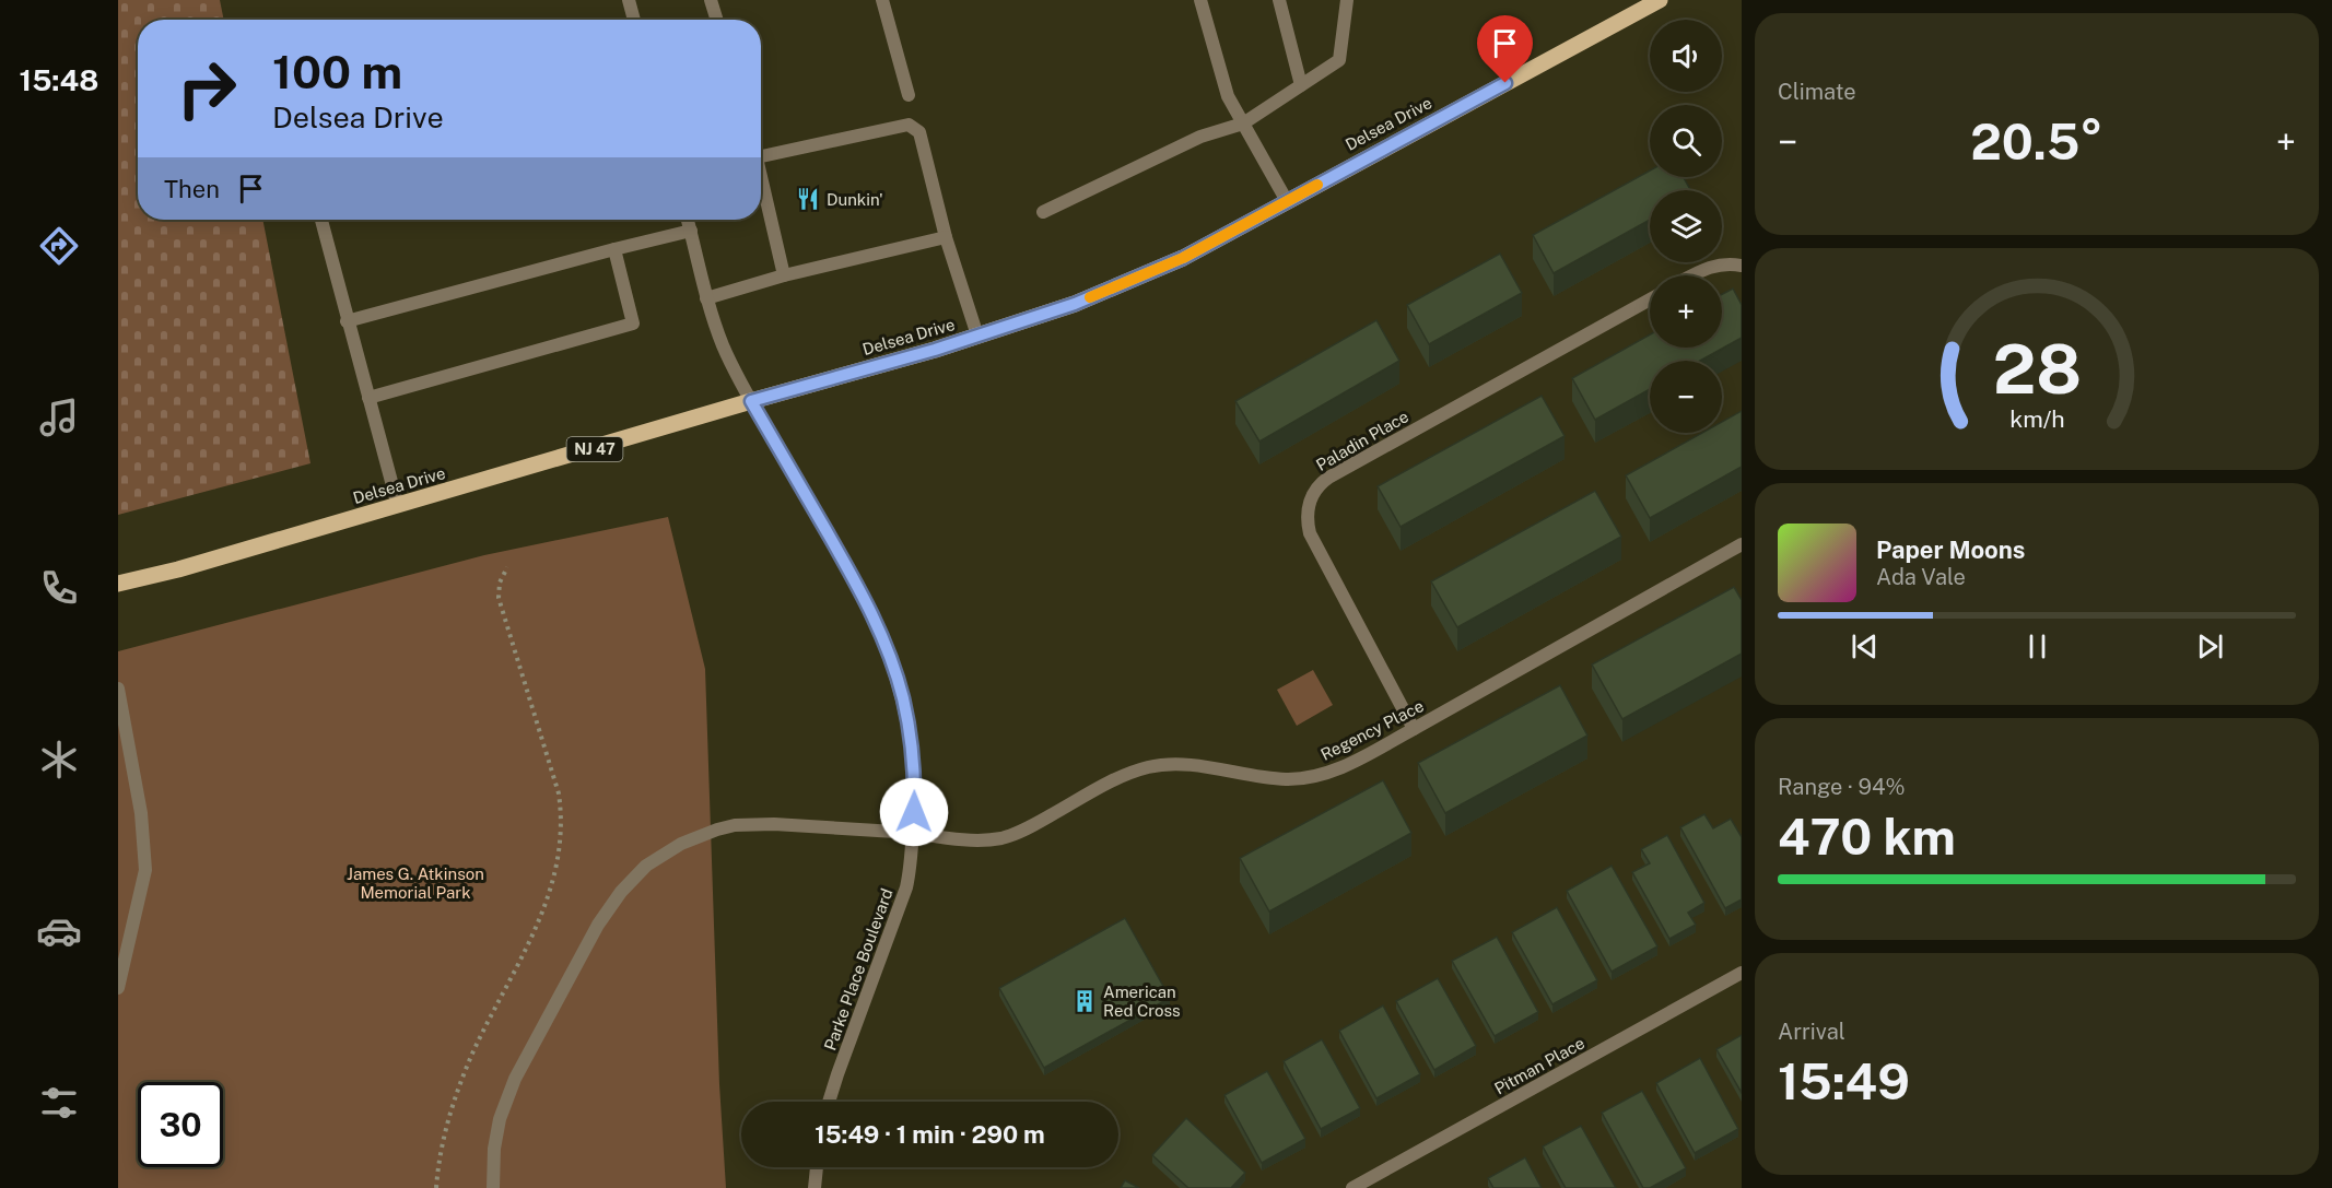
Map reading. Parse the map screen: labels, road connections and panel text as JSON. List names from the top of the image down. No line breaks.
{"streets":{"main road":["Delsea Drive","NJ 47"],"street":["Paladin Place","Regency Place","Parke Place Boulevard","Pitman Place"]},"crossings":[["Delsea Drive","Parke Place Boulevard"],["Paladin Place","Regency Place"],["Regency Place","Parke Place Boulevard"]],"parks":["James G. Atkinson Memorial Park"],"places":{"restaurant":["Dunkin'"],"building":["American Red Cross"]},"page":{"tabs":"15:48","tile":["Climate",["Range · 94%","470 km"],["Arrival","15:49"]],"map_buttons":["+","−"],"turn":["100 m","Delsea Drive"],"heat":["−","20.5°","+"],"then":"Then","song":["Paper Moons","Ada Vale"],"limit":"30","trip":"15:49 · 1 min · 290 m","gauge":["28","km/h"]}}
